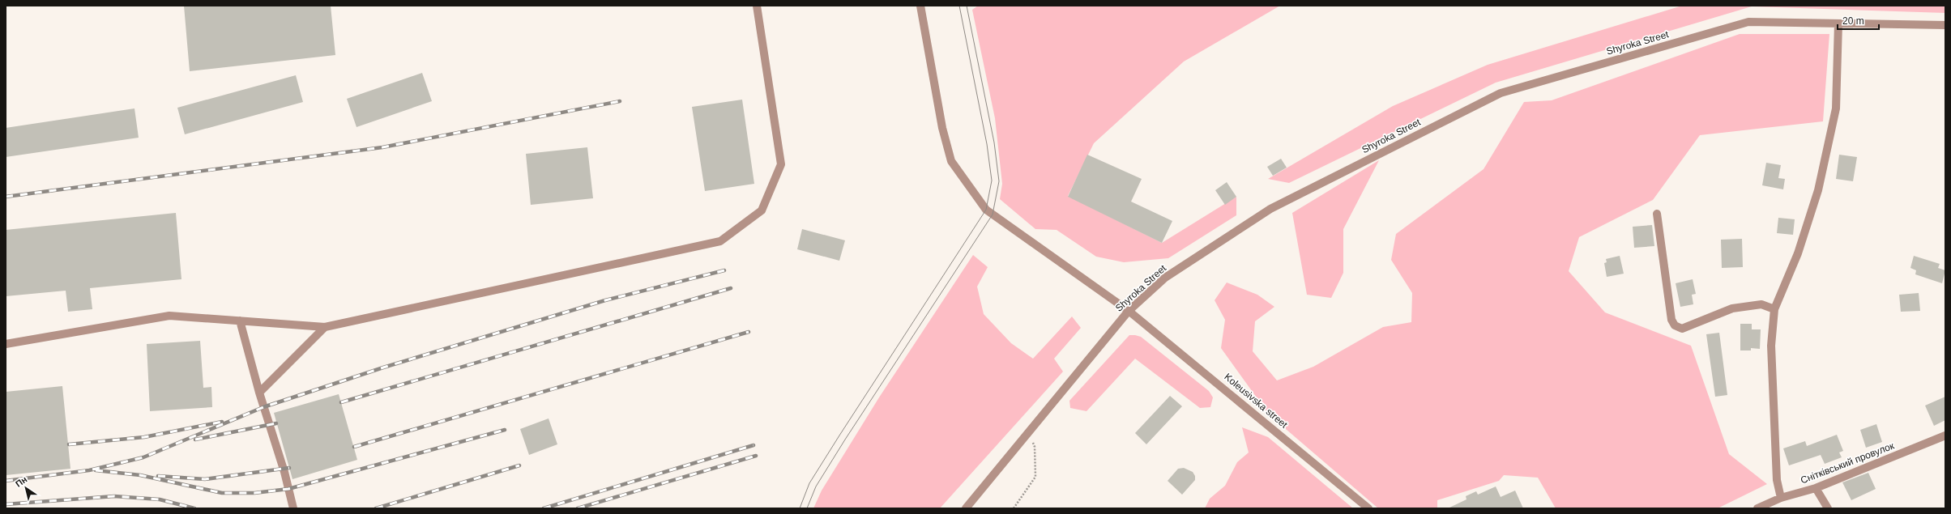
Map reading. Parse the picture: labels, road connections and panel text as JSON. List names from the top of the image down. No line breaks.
{"streets":{"street":["Shyroka Street","Koleusivska street","Снітківський провулок"]},"crossings":[["Shyroka Street","Koleusivska street"]],"scale_bar":"20 m","north":"top left"}
